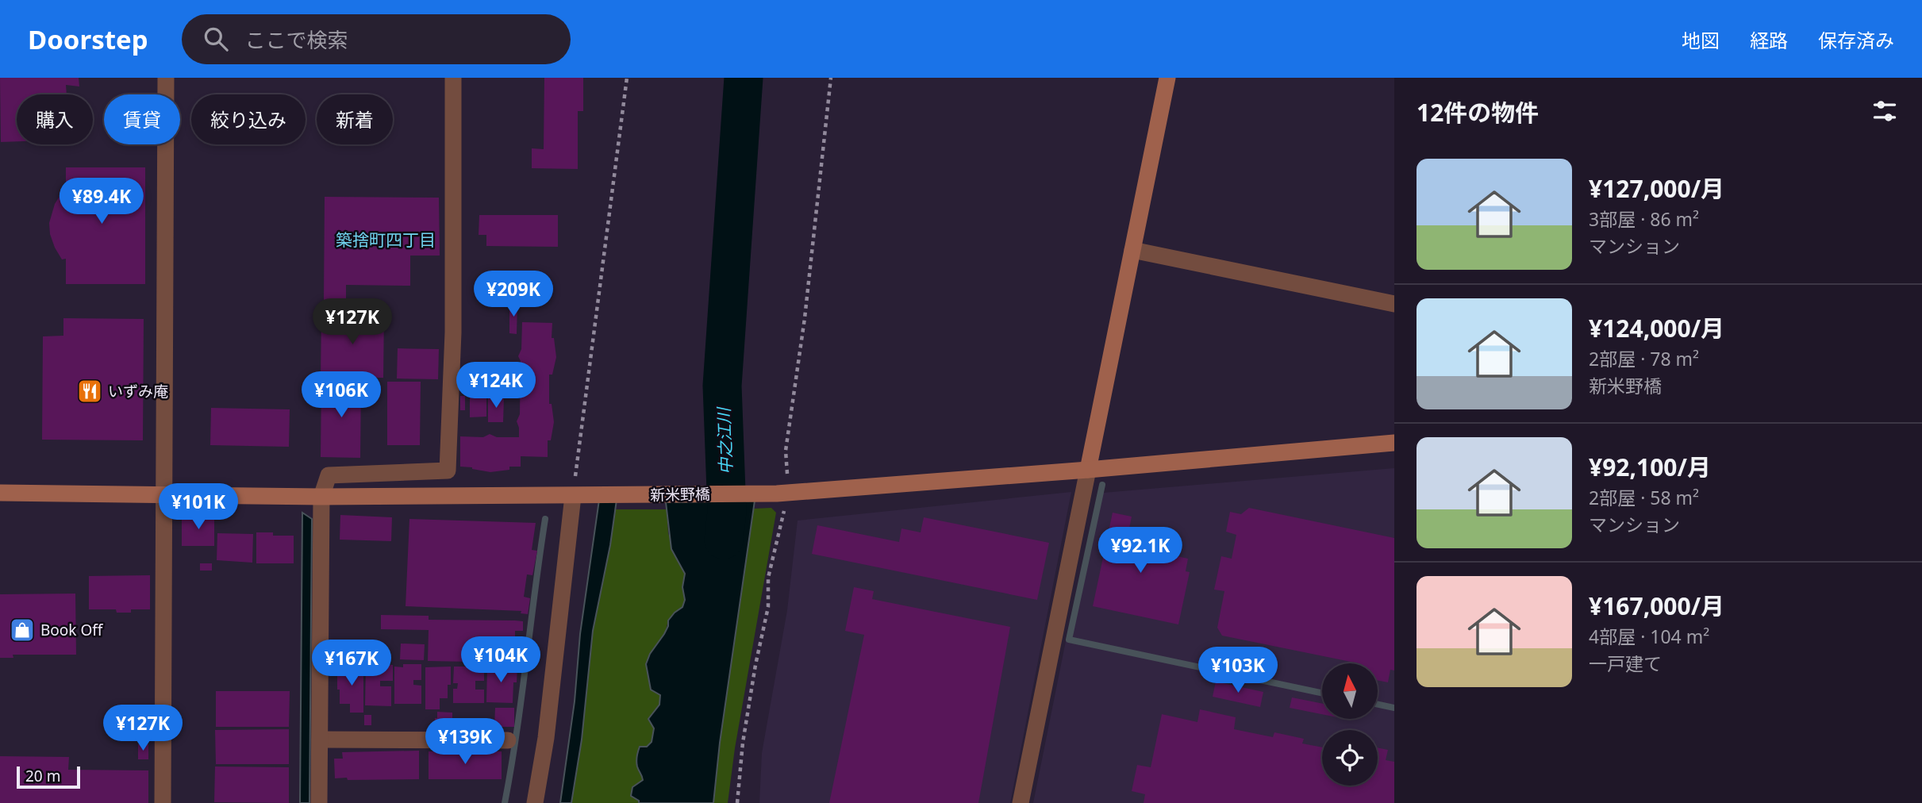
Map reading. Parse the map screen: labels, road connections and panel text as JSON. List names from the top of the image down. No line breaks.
{"streets":{"street":["新米野橋"]},"districts":["築捨町四丁目"],"water":["中之江川"],"places":{"restaurant":["いずみ庵"],"shop":["Book Off"]},"scale_bar":"20 m","north":"top","page":{"header":"Doorstep","search":"ここで検索","nav":["地図","経路","保存済み"],"heading":"12件の物件","chip":["購入","賃貸","絞り込み","新着"],"list":[{"name":"¥127,000/月","note":"3部屋 · 86 m² · マンション"},{"name":"¥124,000/月","note":"2部屋 · 78 m² · 新米野橋"},{"name":"¥92,100/月","note":"2部屋 · 58 m² · マンション"},{"name":"¥167,000/月","note":"4部屋 · 104 m² · 一戸建て"}],"price":["¥89.4K","¥209K","¥127K","¥124K","¥106K","¥101K","¥92.1K","¥104K","¥167K","¥103K","¥127K","¥139K"],"scale":"20 m"}}
